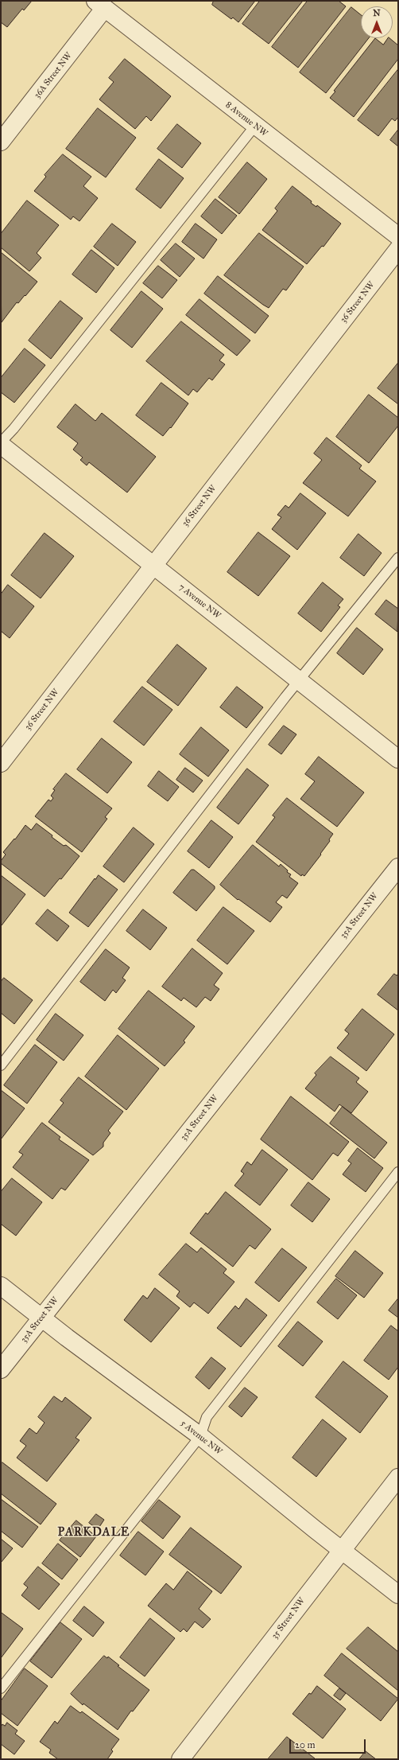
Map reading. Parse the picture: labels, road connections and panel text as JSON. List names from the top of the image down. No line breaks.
{"streets":{"street":["36A Street NW","8 Avenue NW","36 Street NW","7 Avenue NW","35A Street NW","5 Avenue NW","35 Street NW"]},"crossings":[["36A Street NW","8 Avenue NW"],["36 Street NW","7 Avenue NW"],["35A Street NW","5 Avenue NW"],["5 Avenue NW","35 Street NW"]],"districts":["PARKDALE"],"scale_bar":"20 m","north":"top"}
